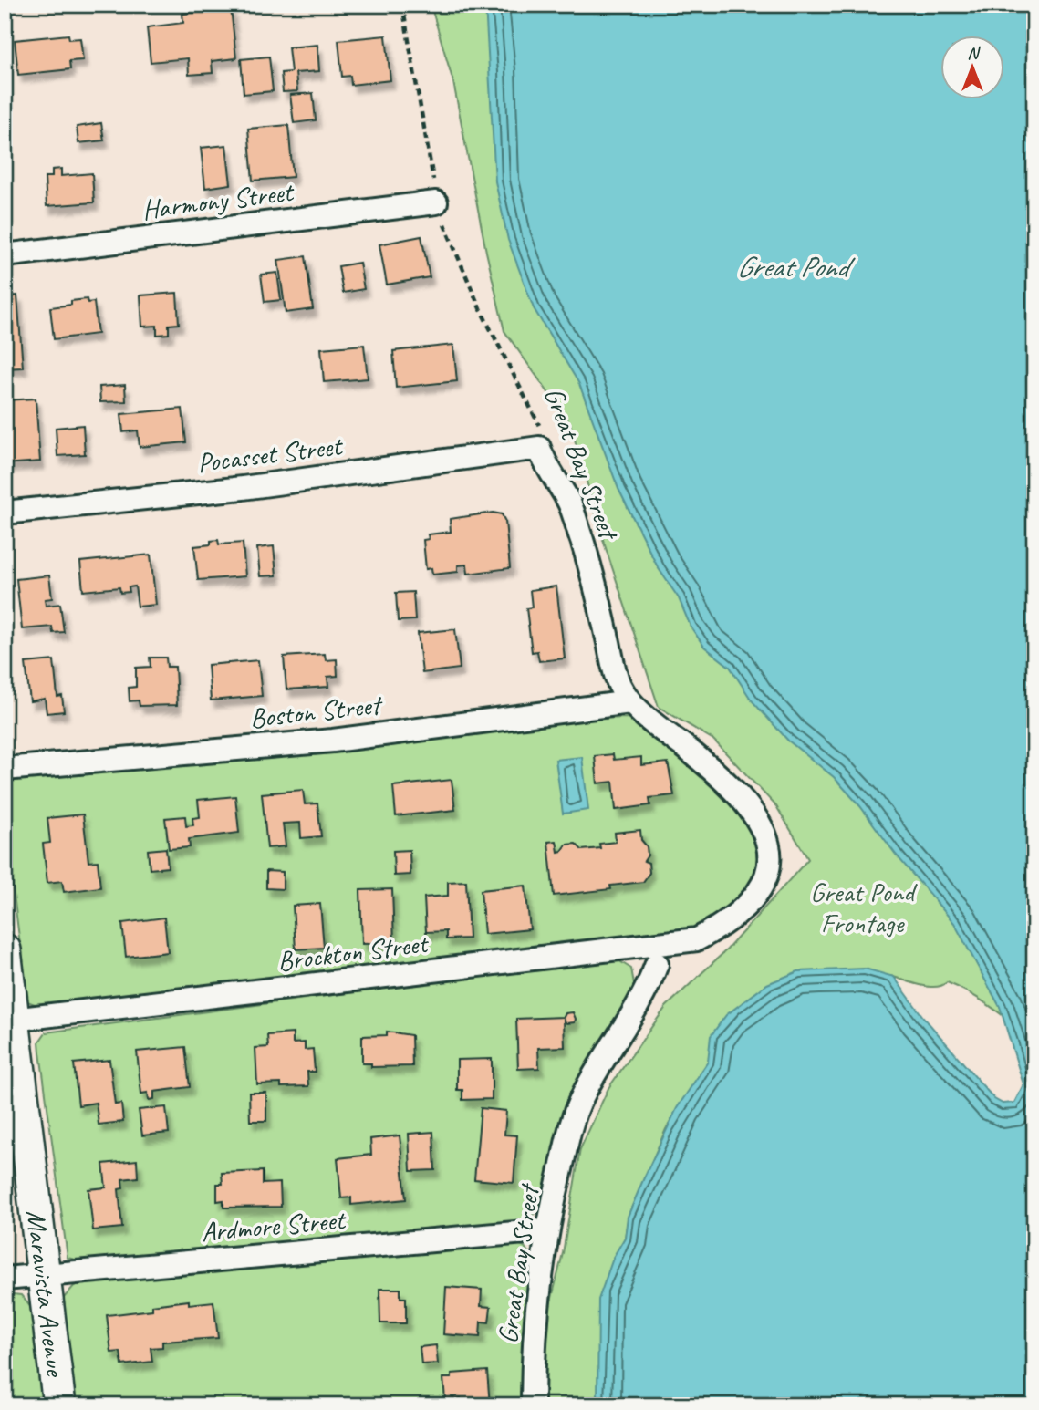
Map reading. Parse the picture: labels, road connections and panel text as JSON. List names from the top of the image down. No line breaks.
{"streets":{"main road":["Maravista Avenue"],"street":["Harmony Street","Pocasset Street","Great Bay Street","Boston Street","Brockton Street","Ardmore Street"]},"crossings":[["Harmony Street","Great Bay Street"],["Pocasset Street","Great Bay Street"],["Great Bay Street","Boston Street"],["Great Bay Street","Brockton Street"],["Great Bay Street","Ardmore Street"],["Brockton Street","Maravista Avenue"],["Ardmore Street","Maravista Avenue"]],"water":["Great Pond"],"parks":["Great Pond Frontage"],"north":"top"}
